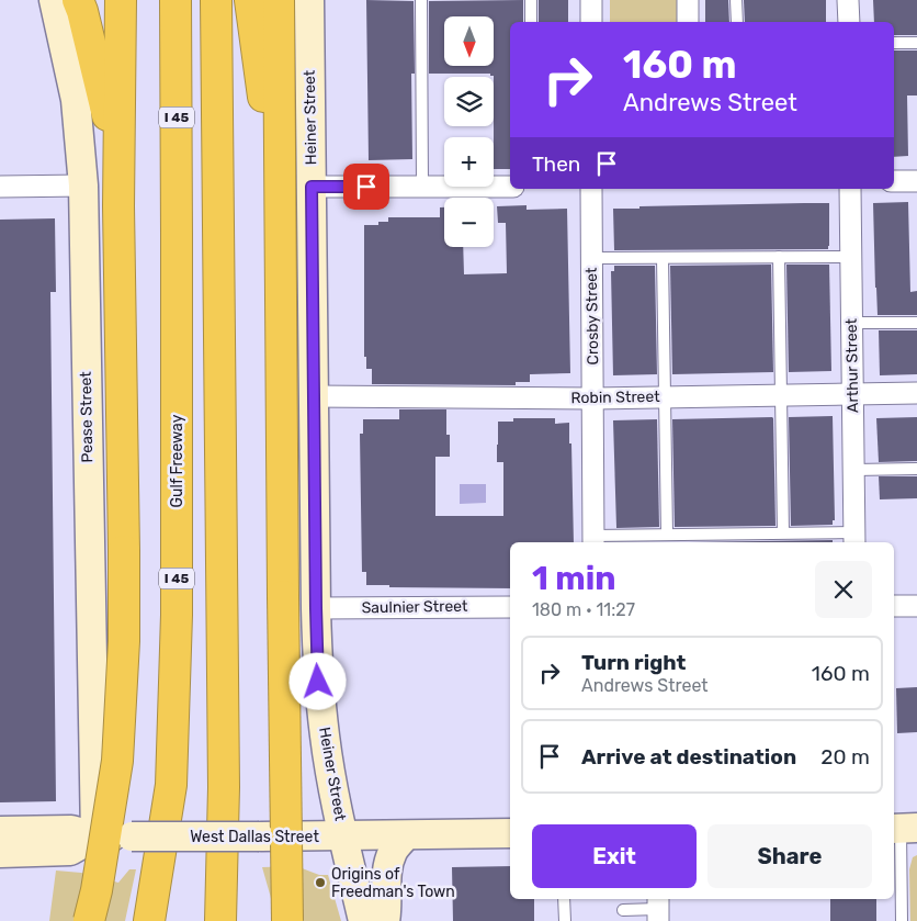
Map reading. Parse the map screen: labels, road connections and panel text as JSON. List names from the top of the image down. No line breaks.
{"streets":{"highway":["I 45","Gulf Freeway"],"main road":["Heiner Street","Pease Street","West Dallas Street"],"street":["Crosby Street","Arthur Street","Robin Street","Saulnier Street"]},"crossings":[["Heiner Street","Robin Street"],["Heiner Street","Saulnier Street"],["Heiner Street","West Dallas Street"],["Crosby Street","Robin Street"],["Arthur Street","Robin Street"],["Pease Street","West Dallas Street"]],"places":["Origins of Freedman's Town"],"north":"bottom","page":{"map_buttons":["+","−"],"turn":["160 m","Andrews Street"],"then":"Then","heading":["1 min","180 m · 11:27"],"list":[{"name":"Turn right","note":"Andrews Street","value":"160 m"},{"name":"Arrive at destination","value":"20 m"}],"buttons":["Exit","Share"]}}
